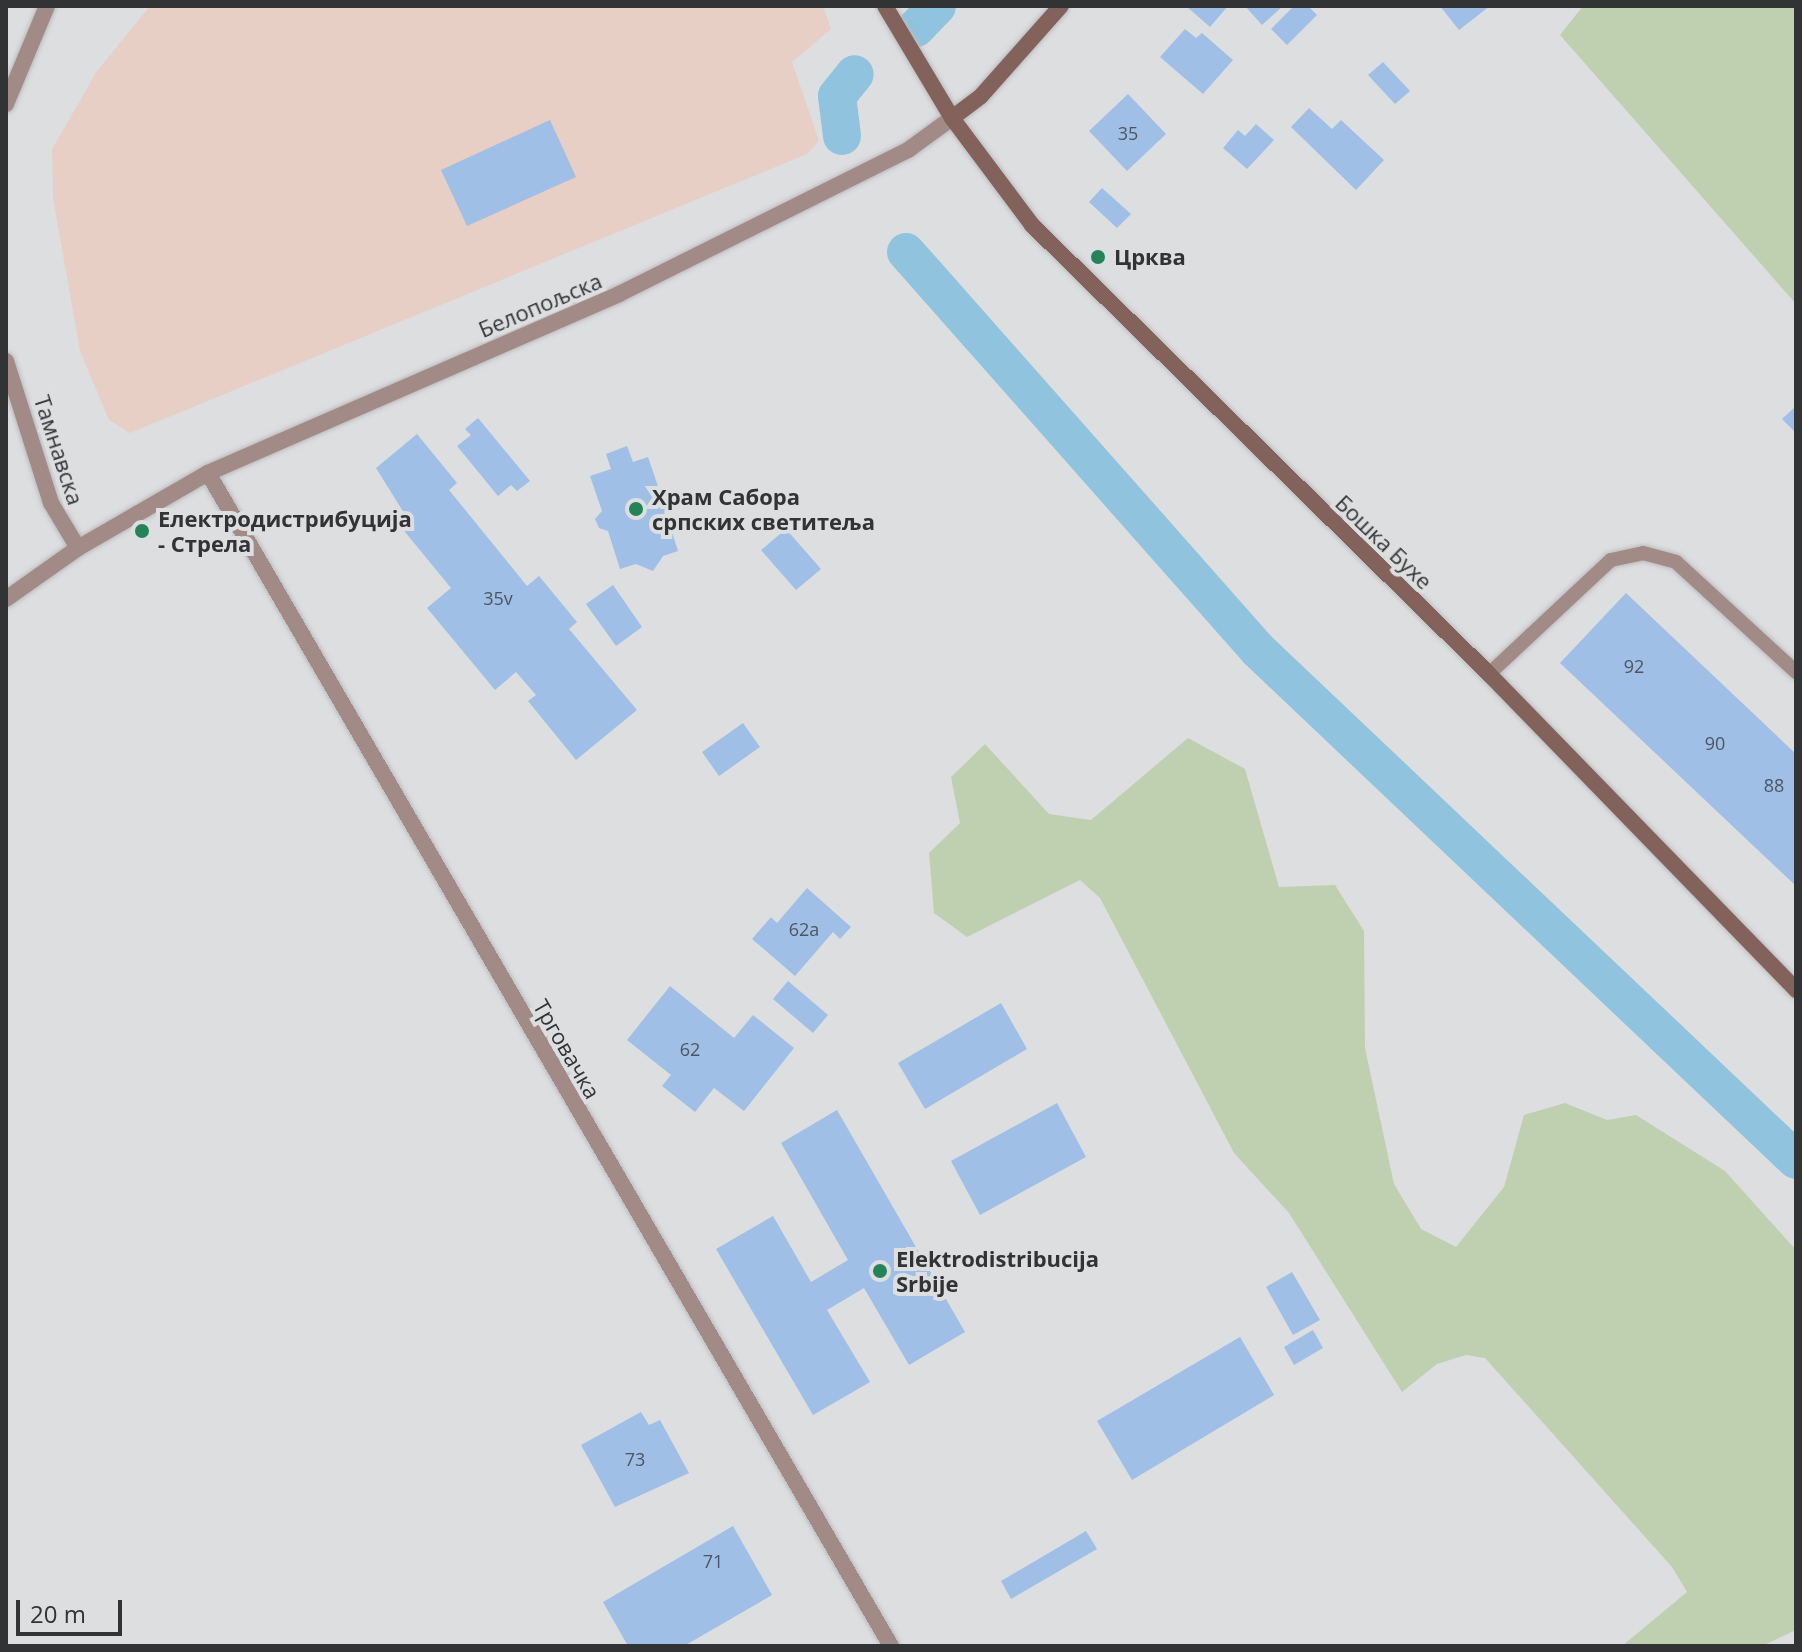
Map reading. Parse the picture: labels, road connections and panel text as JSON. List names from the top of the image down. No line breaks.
{"streets":{"main road":["Белопољска","Бошка Бухе"],"street":["Тамнавска","Трговачка"]},"crossings":[["Белопољска","Тамнавска"],["Белопољска","Бошка Бухе"],["Белопољска","Трговачка"]],"places":["Црква","Храм Сабора српских светитеља","Електродистрибуција - Стрела","Elektrodistribucija Srbije"],"house_numbers":["35","35v","92","90","88","62a","62","73","71"],"scale_bar":"20 m"}
